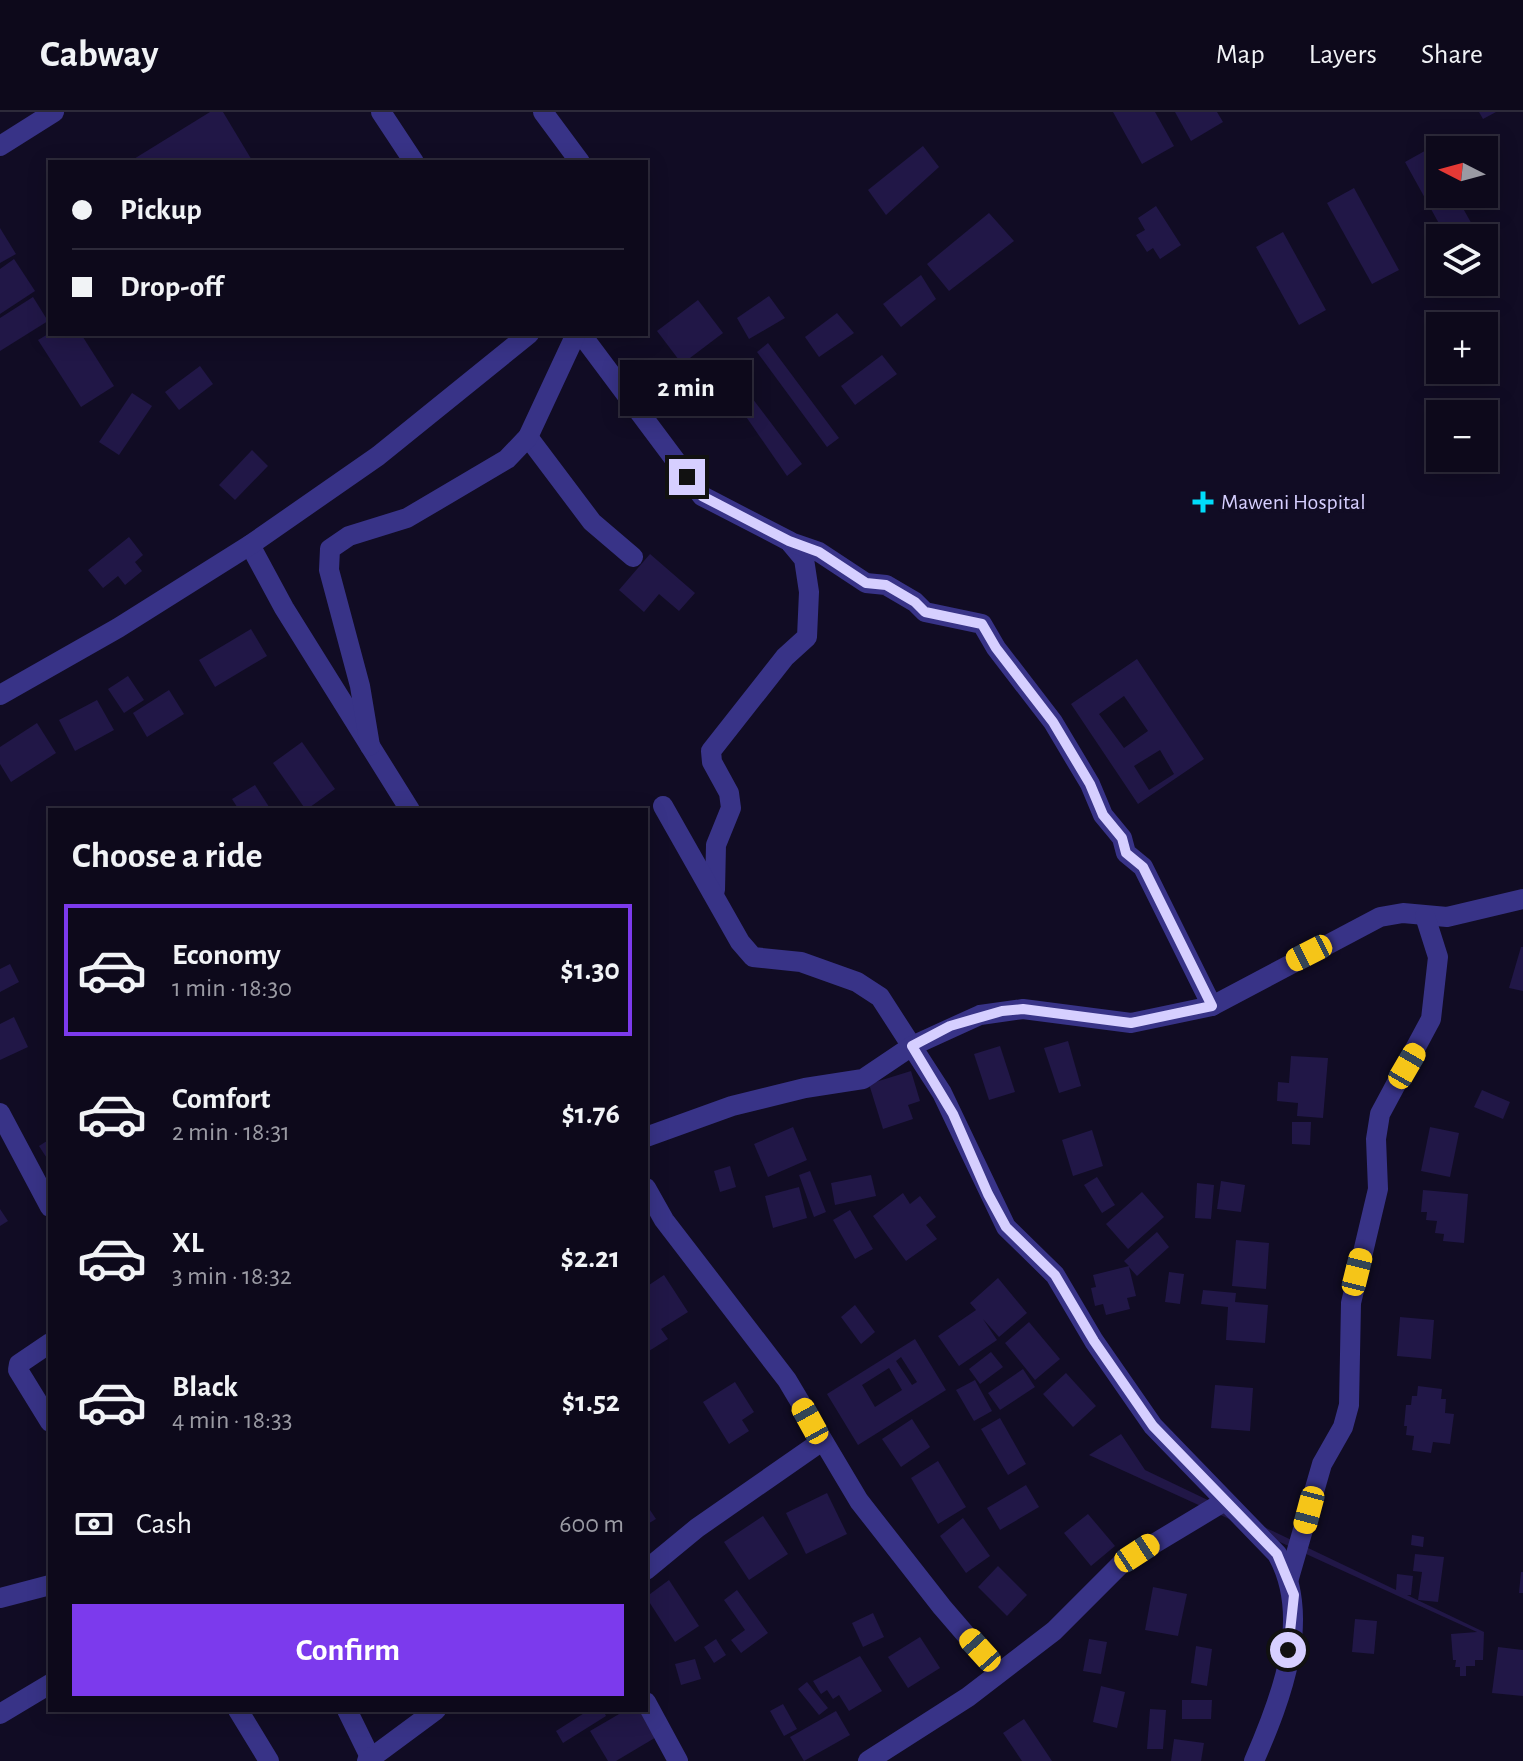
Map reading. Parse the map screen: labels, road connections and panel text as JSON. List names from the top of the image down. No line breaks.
{"places":{"health":["Maweni Hospital"]},"north":"left","page":{"header":"Cabway","nav":["Map","Layers","Share"],"map_buttons":["+","−"],"banner":["Pickup","Drop-off"],"bubble":"2 min","heading":"Choose a ride","list":[{"name":"Economy","note":"1 min · 18:30","value":"$1.30"},{"name":"Comfort","note":"2 min · 18:31","value":"$1.76"},{"name":"XL","note":"3 min · 18:32","value":"$2.21"},{"name":"Black","note":"4 min · 18:33","value":"$1.52"}],"pay":["Cash","600 m"],"buttons":"Confirm"}}
